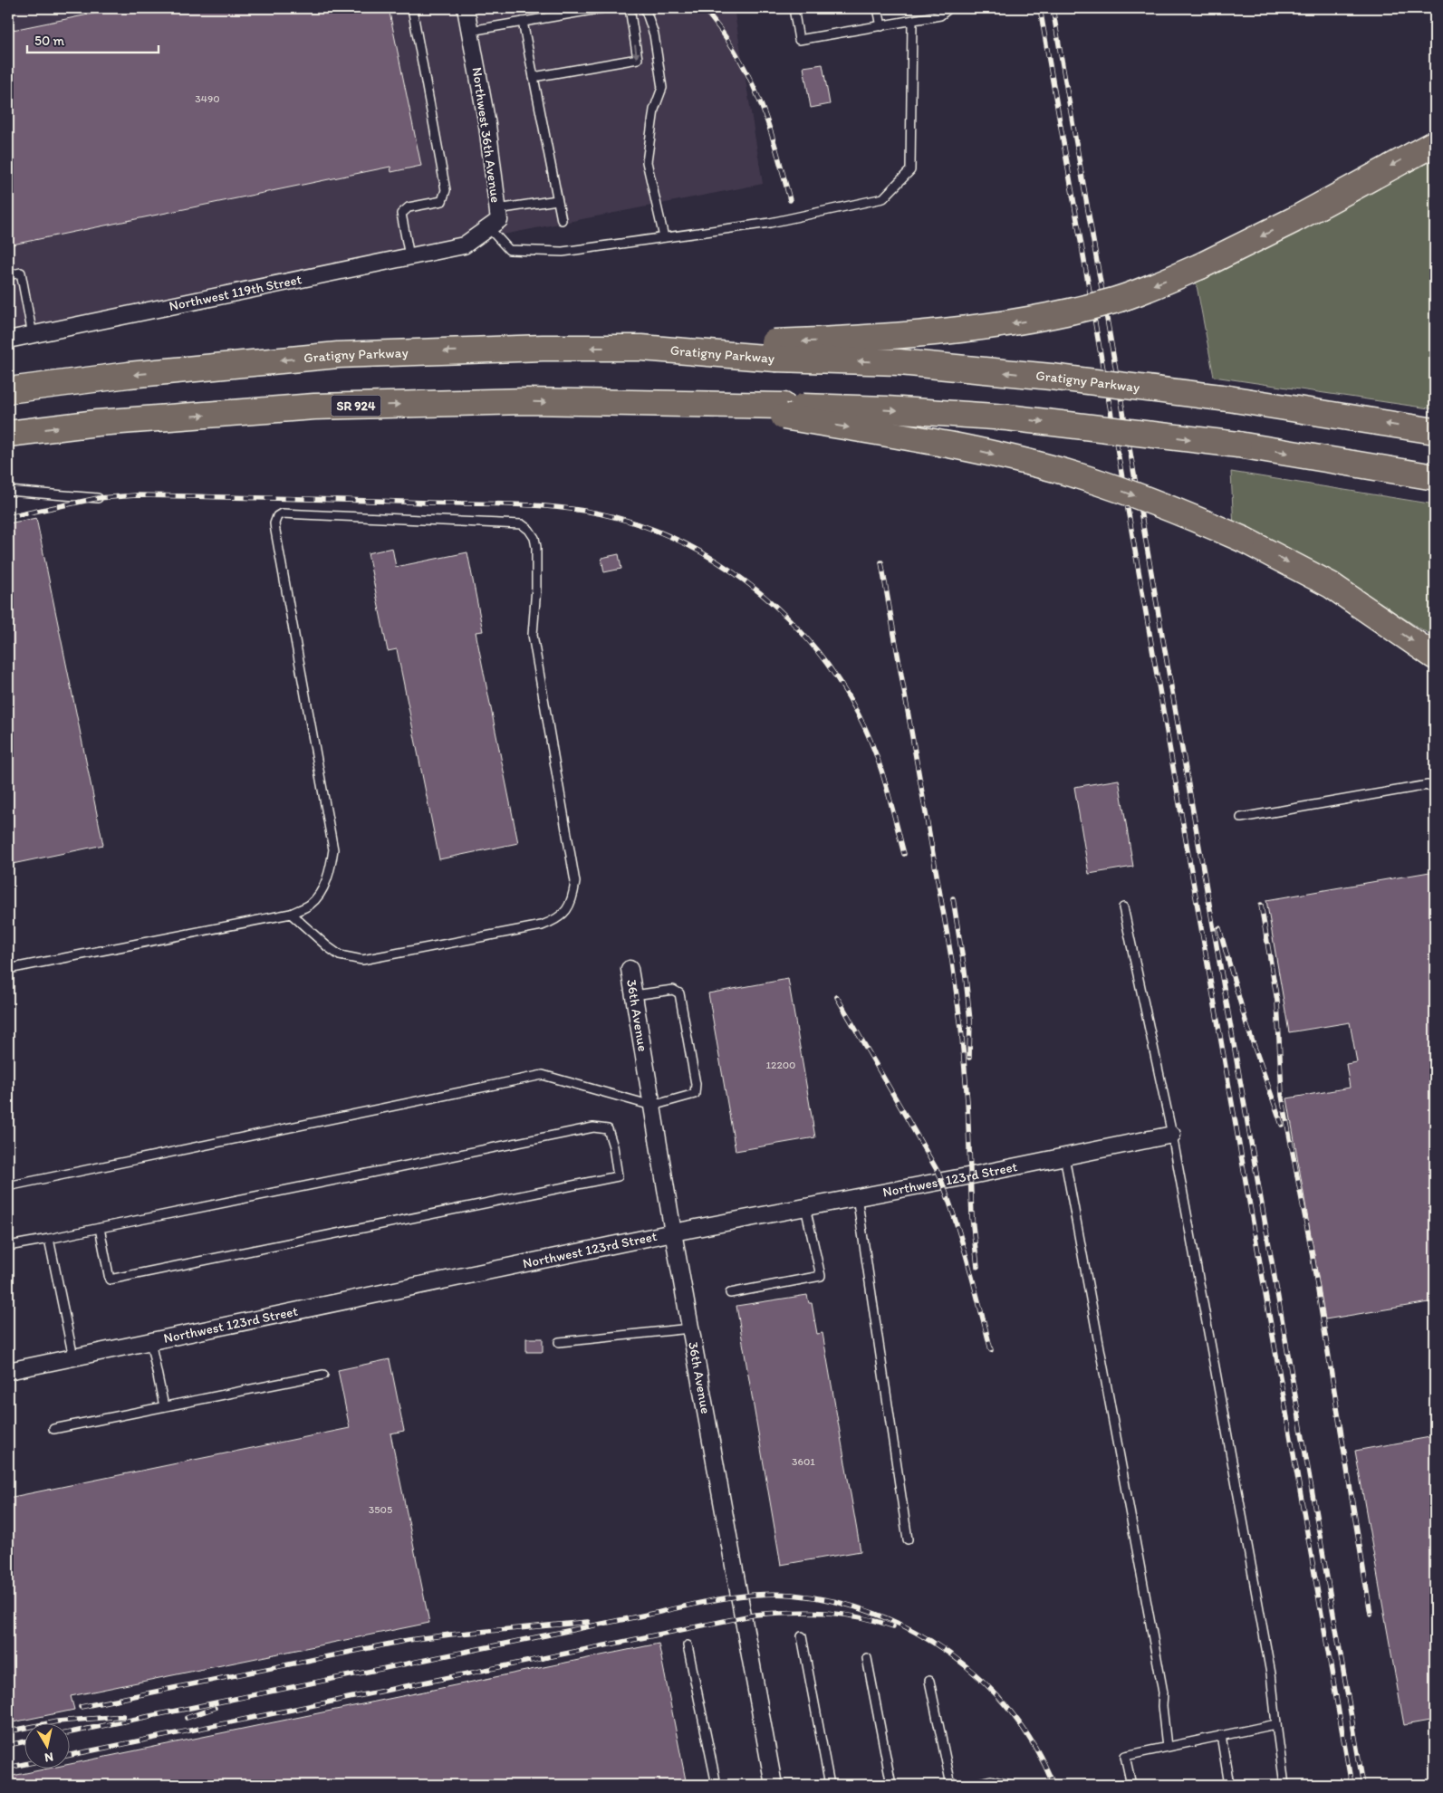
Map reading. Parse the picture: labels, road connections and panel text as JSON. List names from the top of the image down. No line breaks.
{"streets":{"highway":["Gratigny Parkway","SR 924"],"street":["Northwest 36th Avenue","Northwest 119th Street","36th Avenue","Northwest 123rd Street"]},"crossings":[["Northwest 36th Avenue","Northwest 119th Street"],["36th Avenue","Northwest 123rd Street"]],"house_numbers":["3490","12200","3601","3505"],"scale_bar":"50 m","north":"bottom"}
